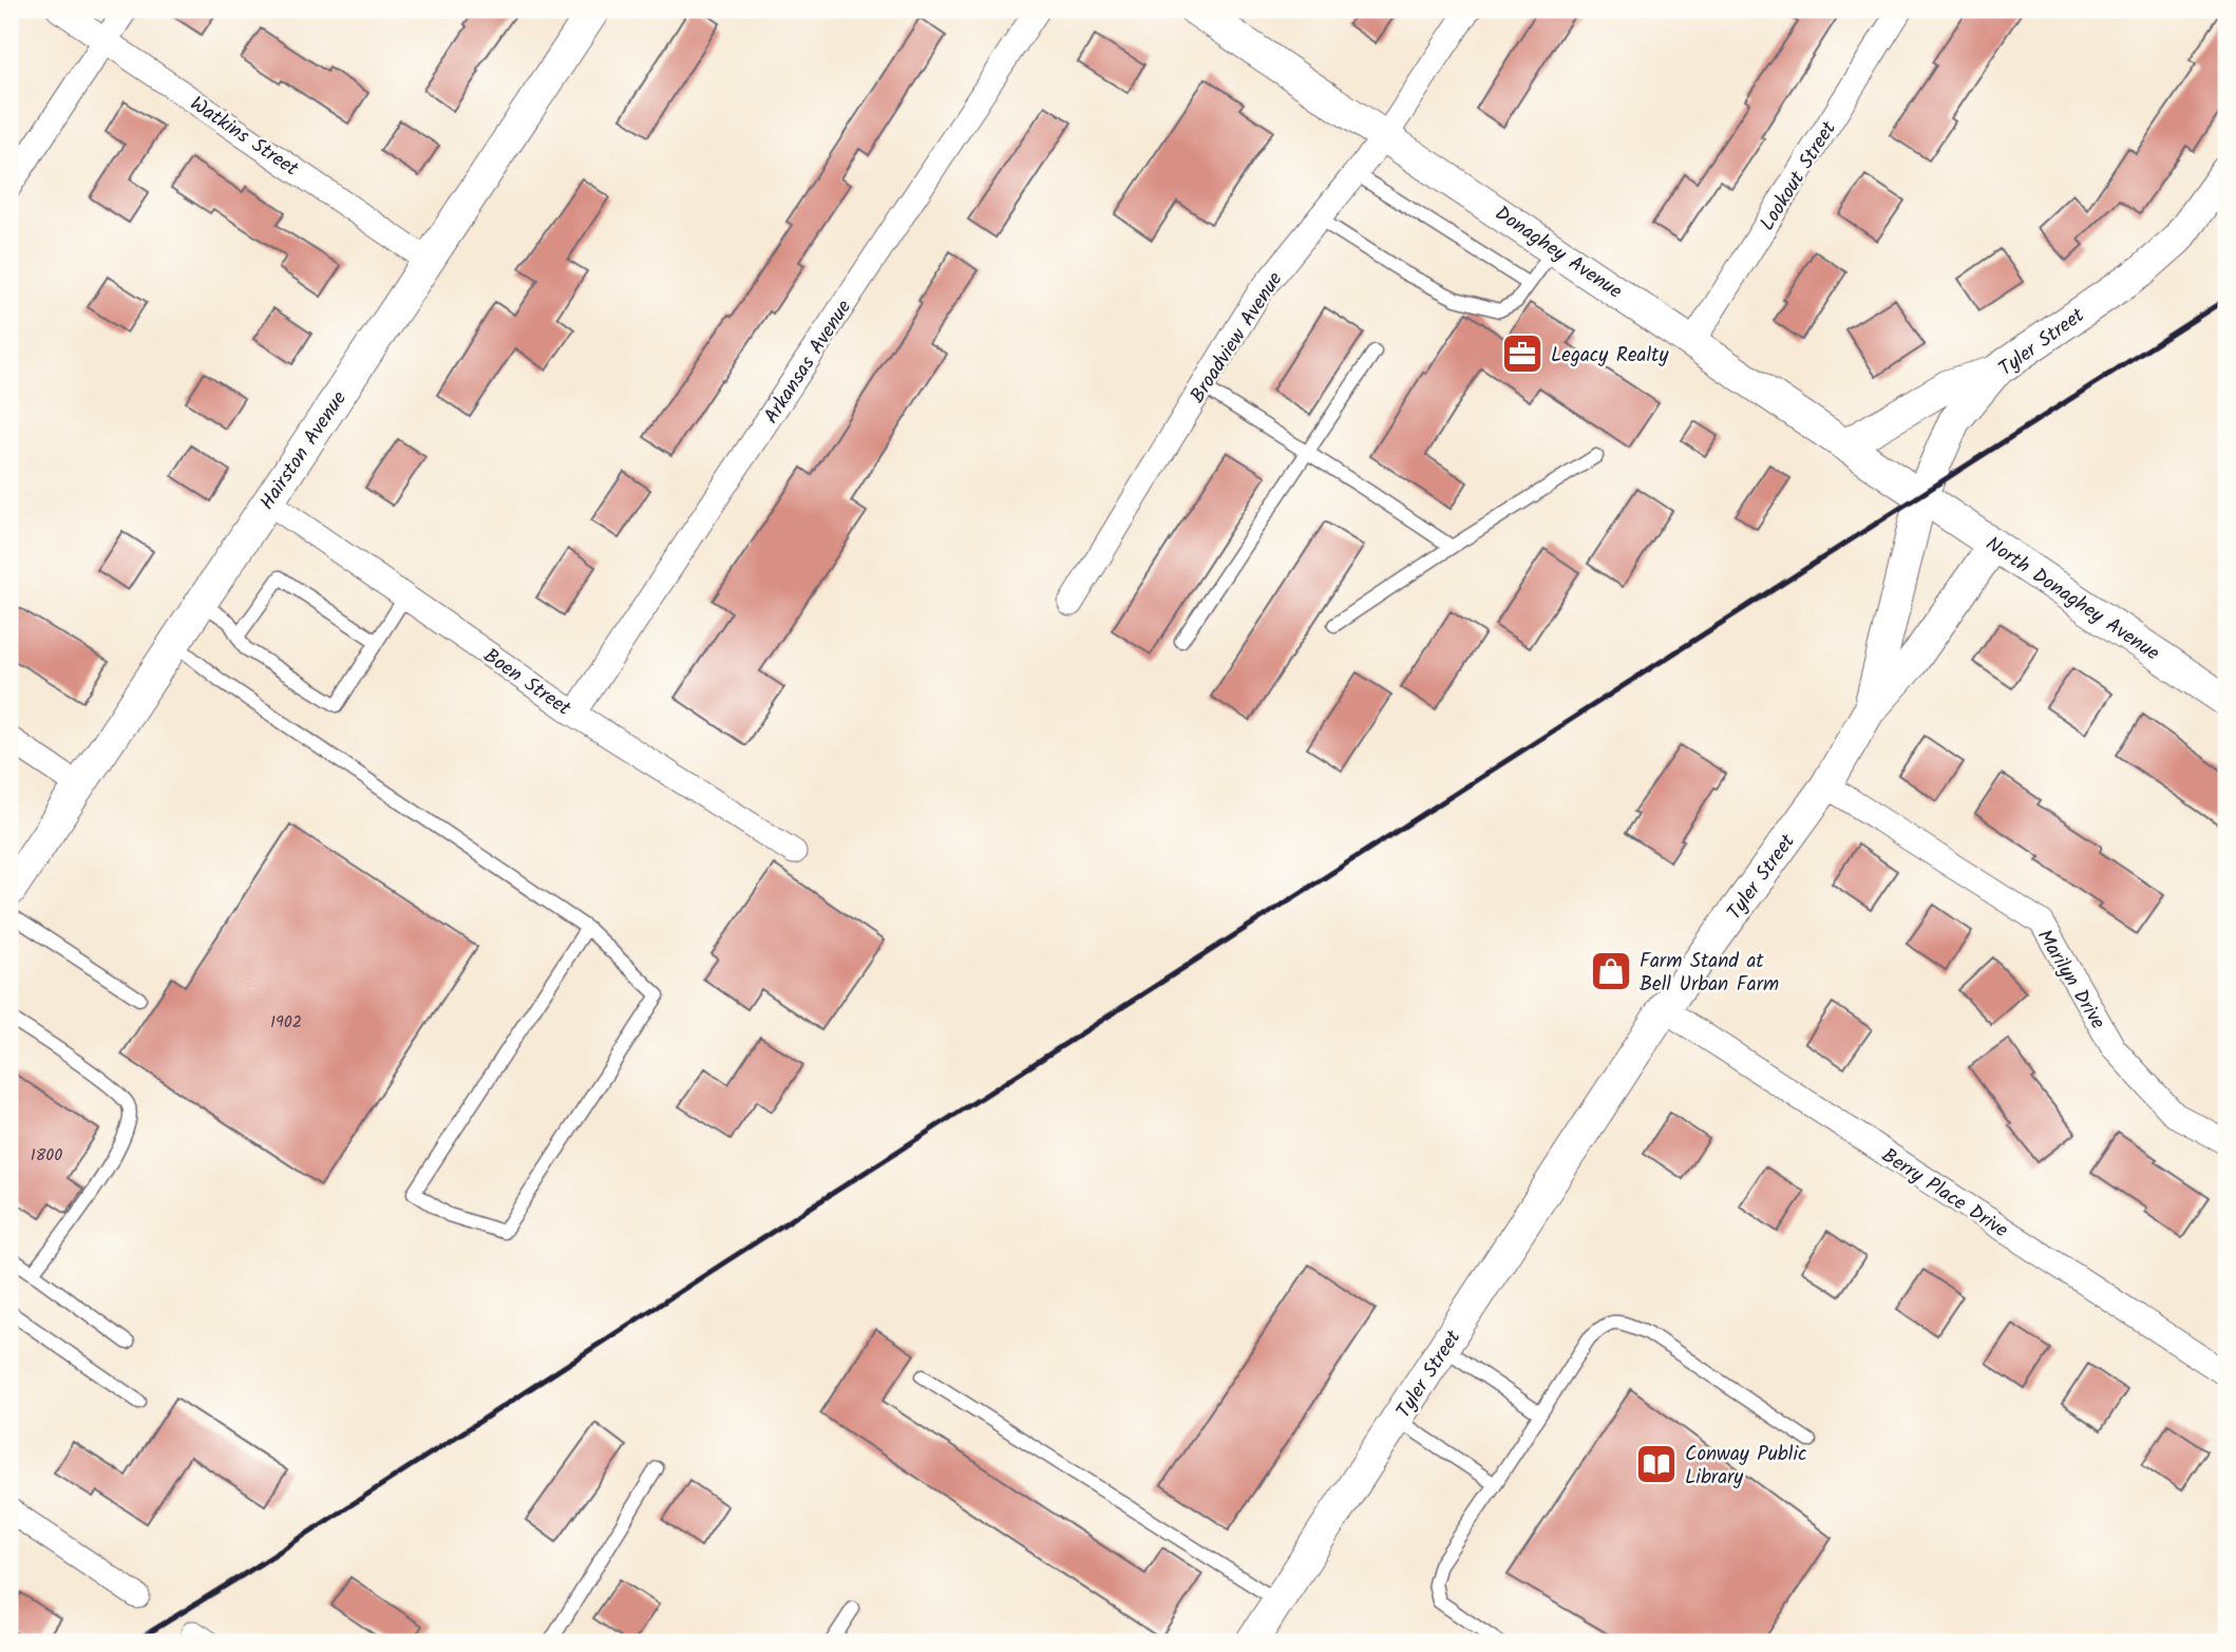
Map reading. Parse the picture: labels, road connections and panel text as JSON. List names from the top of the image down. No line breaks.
{"streets":{"street":["Watkins Street","Lookout Street","Donaghey Avenue","Broadview Avenue","Tyler Street","Arkansas Avenue","Hairston Avenue","North Donaghey Avenue","Boen Street","Marilyn Drive","Berry Place Drive"]},"crossings":[["Watkins Street","Hairston Avenue"],["Lookout Street","Donaghey Avenue"],["Donaghey Avenue","Broadview Avenue"],["Donaghey Avenue","Tyler Street"],["Donaghey Avenue","North Donaghey Avenue"],["Tyler Street","North Donaghey Avenue"],["Tyler Street","Marilyn Drive"],["Tyler Street","Berry Place Drive"],["Arkansas Avenue","Boen Street"],["Hairston Avenue","Boen Street"]],"places":{"office":["Legacy Realty"],"shop":["Farm Stand at Bell Urban Farm"],"library":["Conway Public Library"]},"house_numbers":["1902","1800"]}
